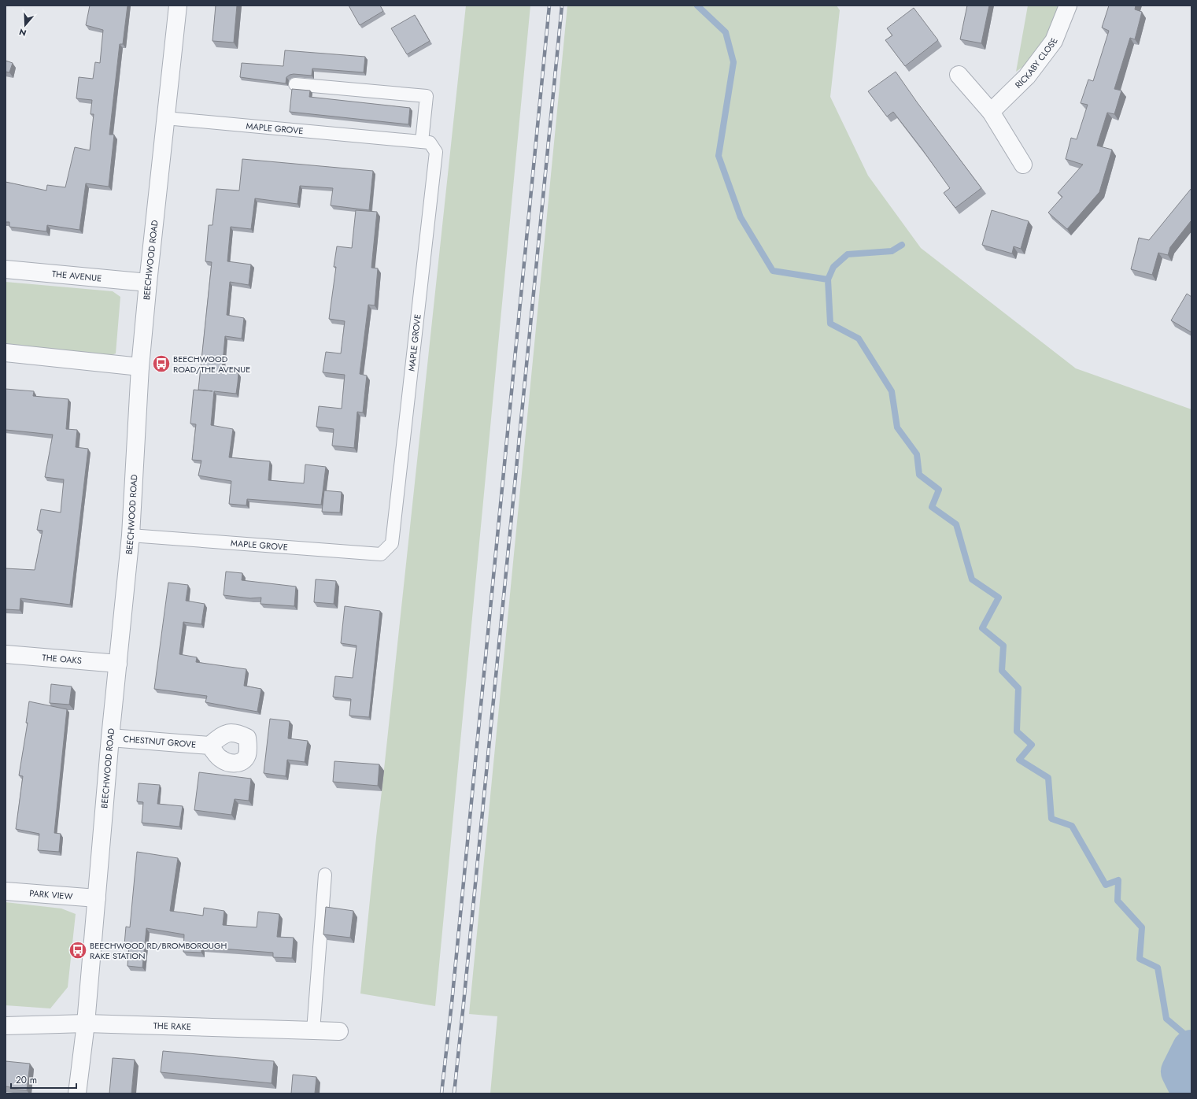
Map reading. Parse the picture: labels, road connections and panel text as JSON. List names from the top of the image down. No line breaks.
{"streets":{"street":["RICKABY CLOSE","BEECHWOOD ROAD","THE AVENUE","THE OAKS","CHESTNUT GROVE","PARK VIEW","THE RAKE"],"lane":["MAPLE GROVE"]},"crossings":[["MAPLE GROVE","BEECHWOOD ROAD"],["BEECHWOOD ROAD","THE AVENUE"],["BEECHWOOD ROAD","THE OAKS"],["BEECHWOOD ROAD","CHESTNUT GROVE"],["BEECHWOOD ROAD","PARK VIEW"],["BEECHWOOD ROAD","THE RAKE"]],"places":{"bus stop":["BEECHWOOD ROAD/THE AVENUE","BEECHWOOD RD/BROMBOROUGH RAKE STATION"]},"scale_bar":"20 m","north":"bottom"}
